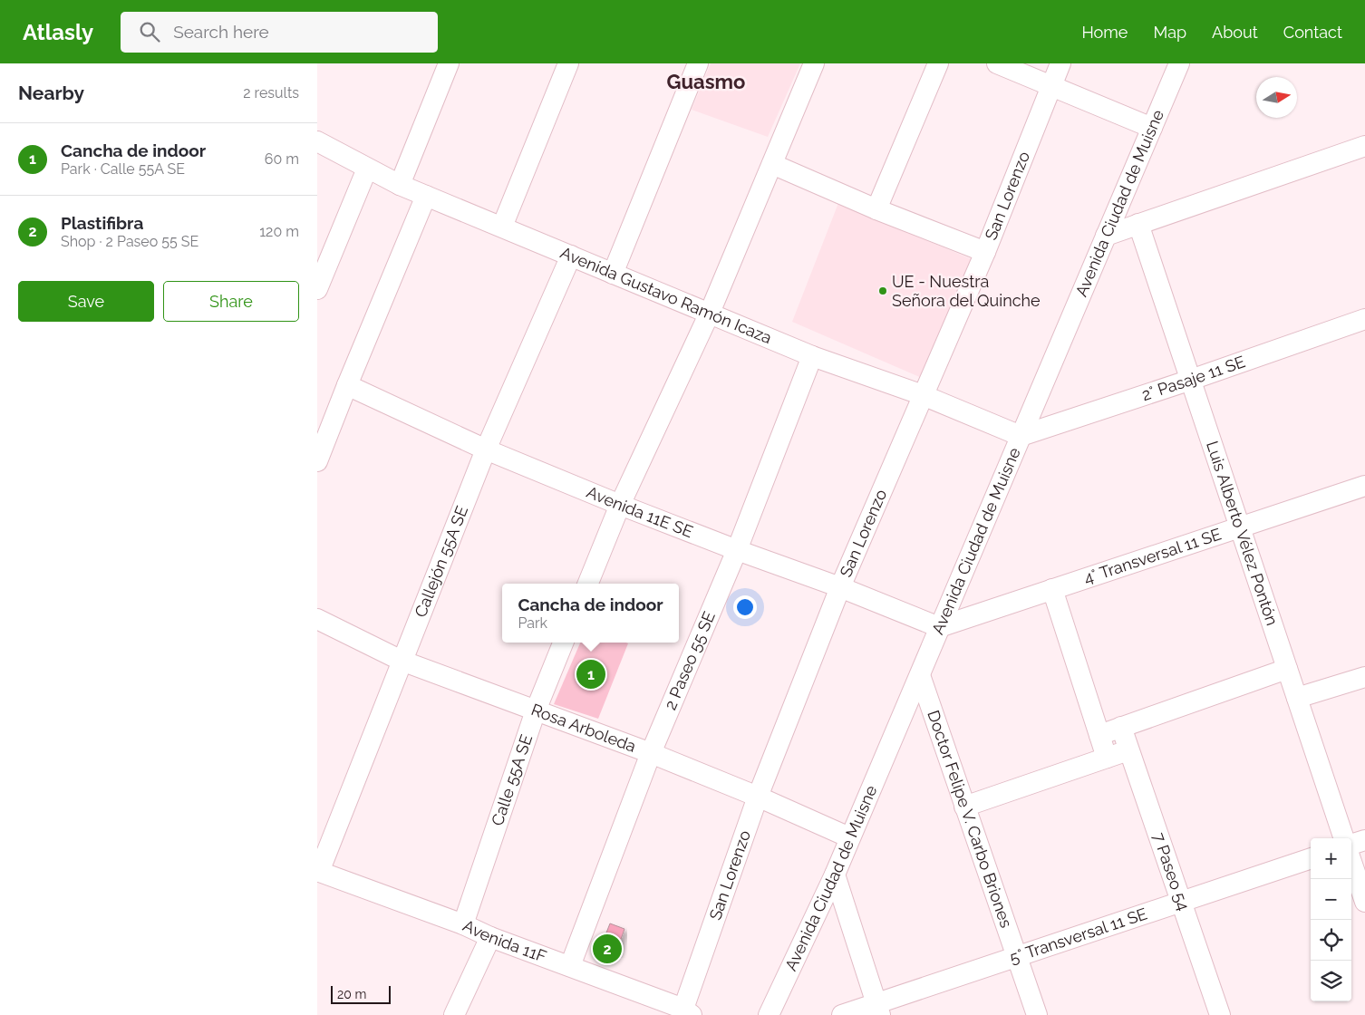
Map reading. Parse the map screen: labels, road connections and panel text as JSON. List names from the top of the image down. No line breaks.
{"streets":{"street":["San Lorenzo","Avenida Ciudad de Muisne","Avenida Gustavo Ramón Icaza","2° Pasaje 11 SE","Avenida 11E SE","Luis Alberto Vélez Pontón","4° Transversal 11 SE","Callejón 55A SE","2 Paseo 55 SE","Rosa Arboleda","Calle 55A SE","Doctor Felipe V. Carbo Briones","7 Paseo 54","5° Transversal 11 SE","Avenida 11F"]},"crossings":[["San Lorenzo","Avenida Gustavo Ramón Icaza"],["San Lorenzo","Avenida 11E SE"],["San Lorenzo","Rosa Arboleda"],["San Lorenzo","Avenida 11F"],["Avenida Ciudad de Muisne","Avenida Gustavo Ramón Icaza"],["Avenida Ciudad de Muisne","2° Pasaje 11 SE"],["Avenida Ciudad de Muisne","Avenida 11E SE"],["Avenida Ciudad de Muisne","4° Transversal 11 SE"],["Avenida Ciudad de Muisne","Rosa Arboleda"],["Avenida Ciudad de Muisne","Doctor Felipe V. Carbo Briones"],["Avenida Gustavo Ramón Icaza","2° Pasaje 11 SE"],["Avenida Gustavo Ramón Icaza","Callejón 55A SE"],["Avenida Gustavo Ramón Icaza","2 Paseo 55 SE"],["2° Pasaje 11 SE","Luis Alberto Vélez Pontón"],["Avenida 11E SE","4° Transversal 11 SE"],["Avenida 11E SE","Callejón 55A SE"],["Avenida 11E SE","2 Paseo 55 SE"],["Luis Alberto Vélez Pontón","4° Transversal 11 SE"],["Callejón 55A SE","Rosa Arboleda"],["Callejón 55A SE","Avenida 11F"],["2 Paseo 55 SE","Rosa Arboleda"],["2 Paseo 55 SE","Avenida 11F"],["Rosa Arboleda","Calle 55A SE"],["Calle 55A SE","Avenida 11F"],["Doctor Felipe V. Carbo Briones","5° Transversal 11 SE"],["7 Paseo 54","5° Transversal 11 SE"]],"districts":["Guasmo"],"places":["UE - Nuestra Señora del Quinche"],"scale_bar":"20 m","north":"right","page":{"header":"Atlasly","search":"Search here","nav":["Home","Map","About","Contact"],"heading":["Nearby","2 results"],"list":[{"mark":"1","name":"Cancha de indoor","note":"Park · Calle 55A SE","value":"60 m"},{"mark":"2","name":"Plastifibra","note":"Shop · 2 Paseo 55 SE","value":"120 m"}],"buttons":["Save","Share"],"popup":["Cancha de indoor","Park"],"pins":["1","2"],"map_buttons":["+","−"],"scale":"20 m"}}
